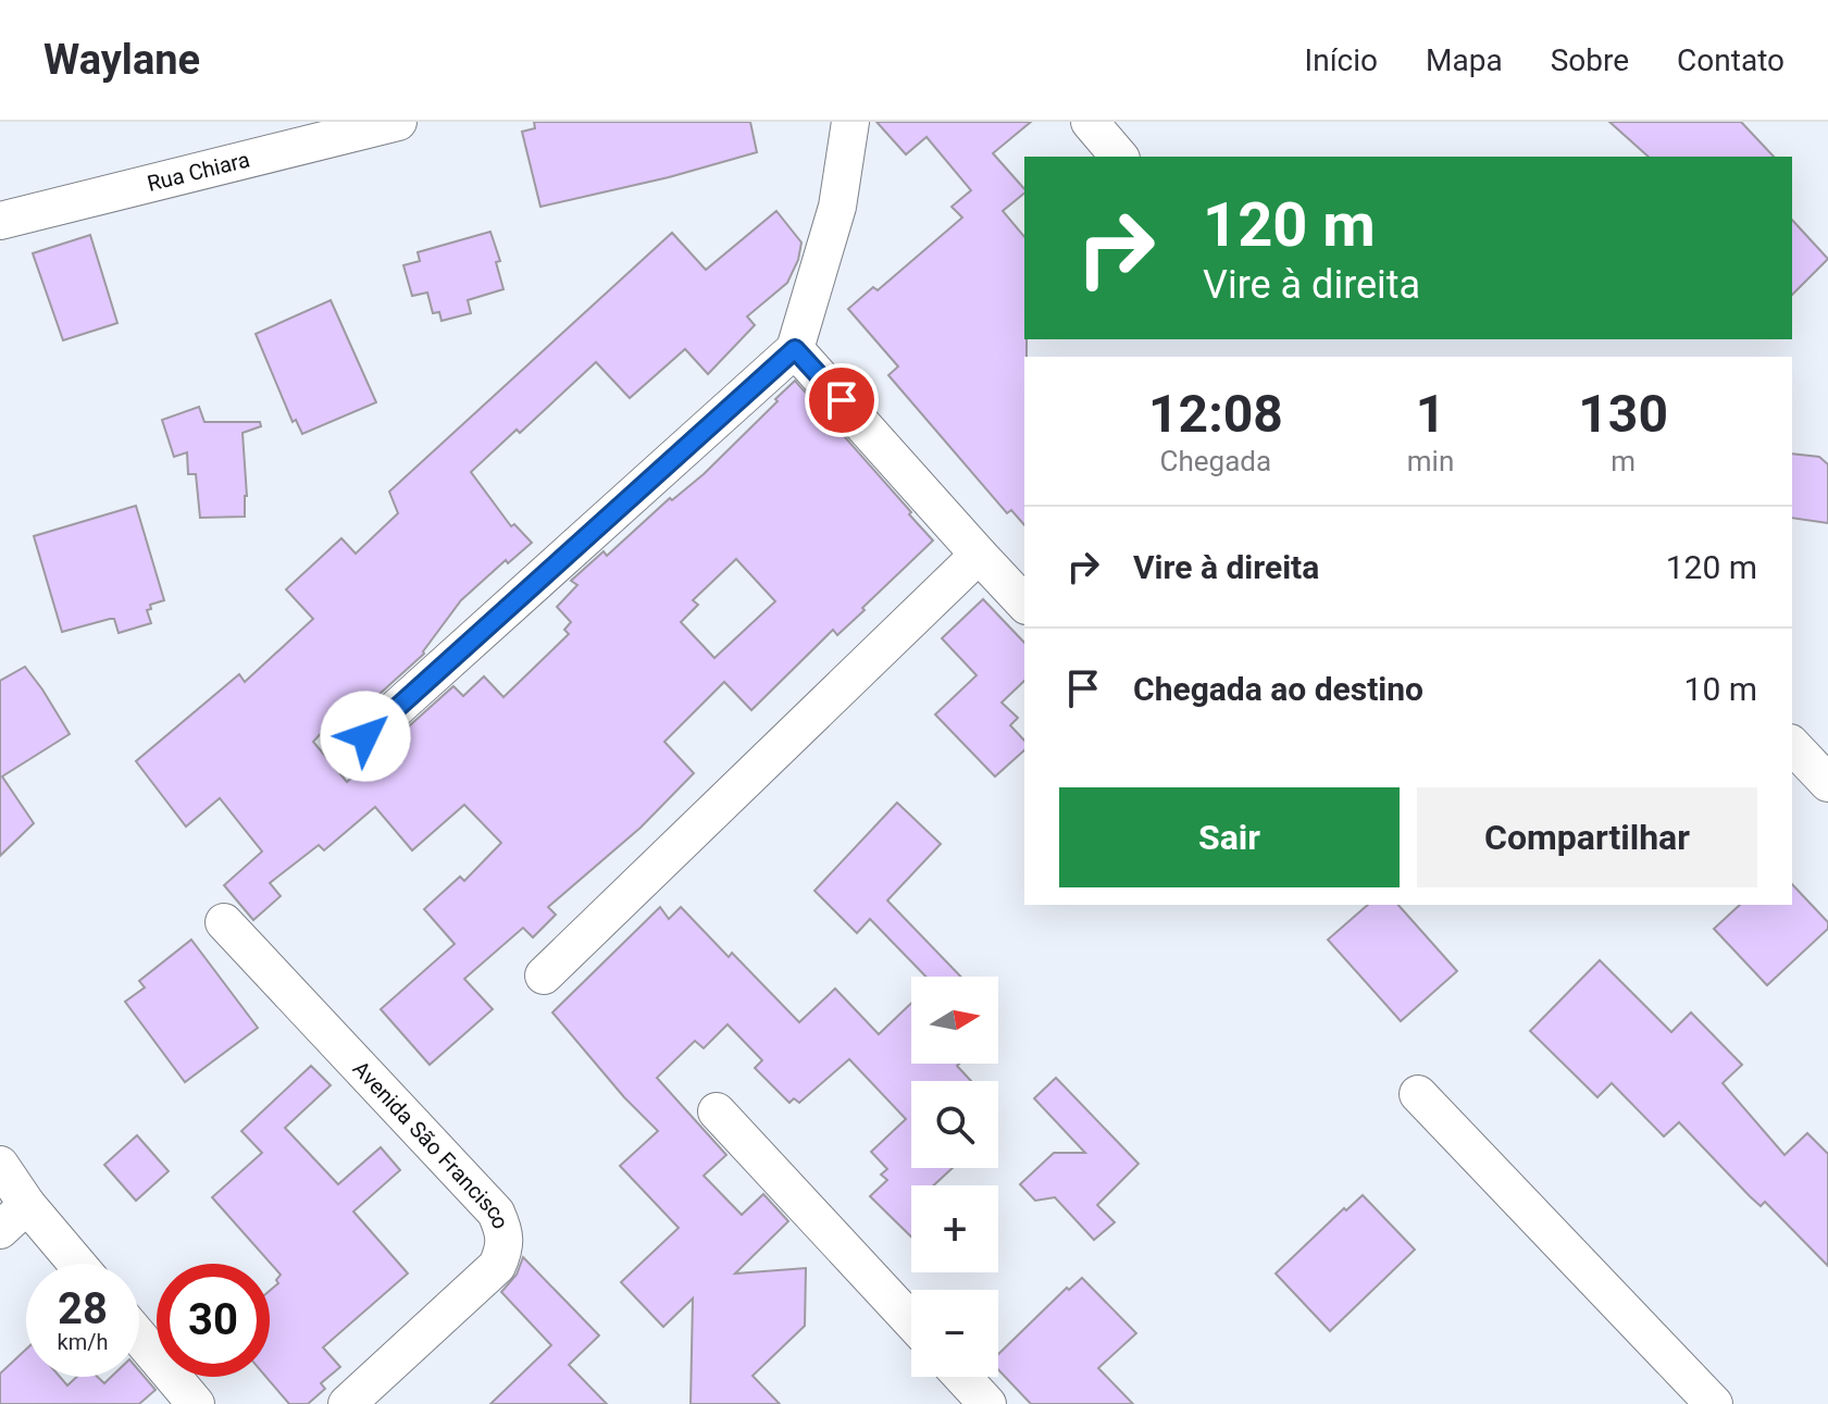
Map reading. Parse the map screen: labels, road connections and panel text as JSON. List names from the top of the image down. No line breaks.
{"streets":{"street":["Rua Chiara","Avenida São Francisco"]},"north":"right","page":{"header":"Waylane","nav":["Início","Mapa","Sobre","Contato"],"turn":["120 m","Vire à direita"],"eta":["12:08","Chegada","1","min","130","m"],"list":[{"name":"Vire à direita","value":"120 m"},{"name":"Chegada ao destino","value":"10 m"}],"buttons":["Sair","Compartilhar"],"map_buttons":["+","−"],"speed":"28 km/h","limit":"30"}}
